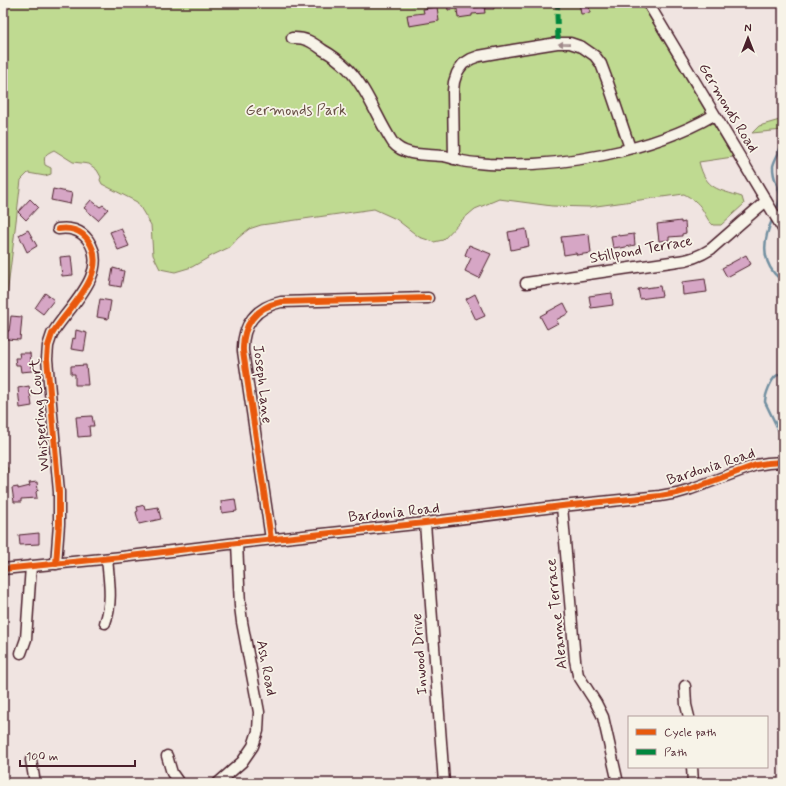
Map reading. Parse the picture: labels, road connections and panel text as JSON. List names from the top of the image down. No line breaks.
{"streets":{"street":["Germonds Road","Stillpond Terrace","Joseph Lane","Whispering Court","Bardonia Road","Aleanne Terrace","Inwood Drive","Ash Road"]},"crossings":[["Germonds Road","Stillpond Terrace"],["Joseph Lane","Bardonia Road"],["Whispering Court","Bardonia Road"],["Bardonia Road","Aleanne Terrace"],["Bardonia Road","Inwood Drive"],["Bardonia Road","Ash Road"]],"parks":["Germonds Park"],"legend":["Cycle path","Path"],"scale_bar":"100 m","north":"top"}
